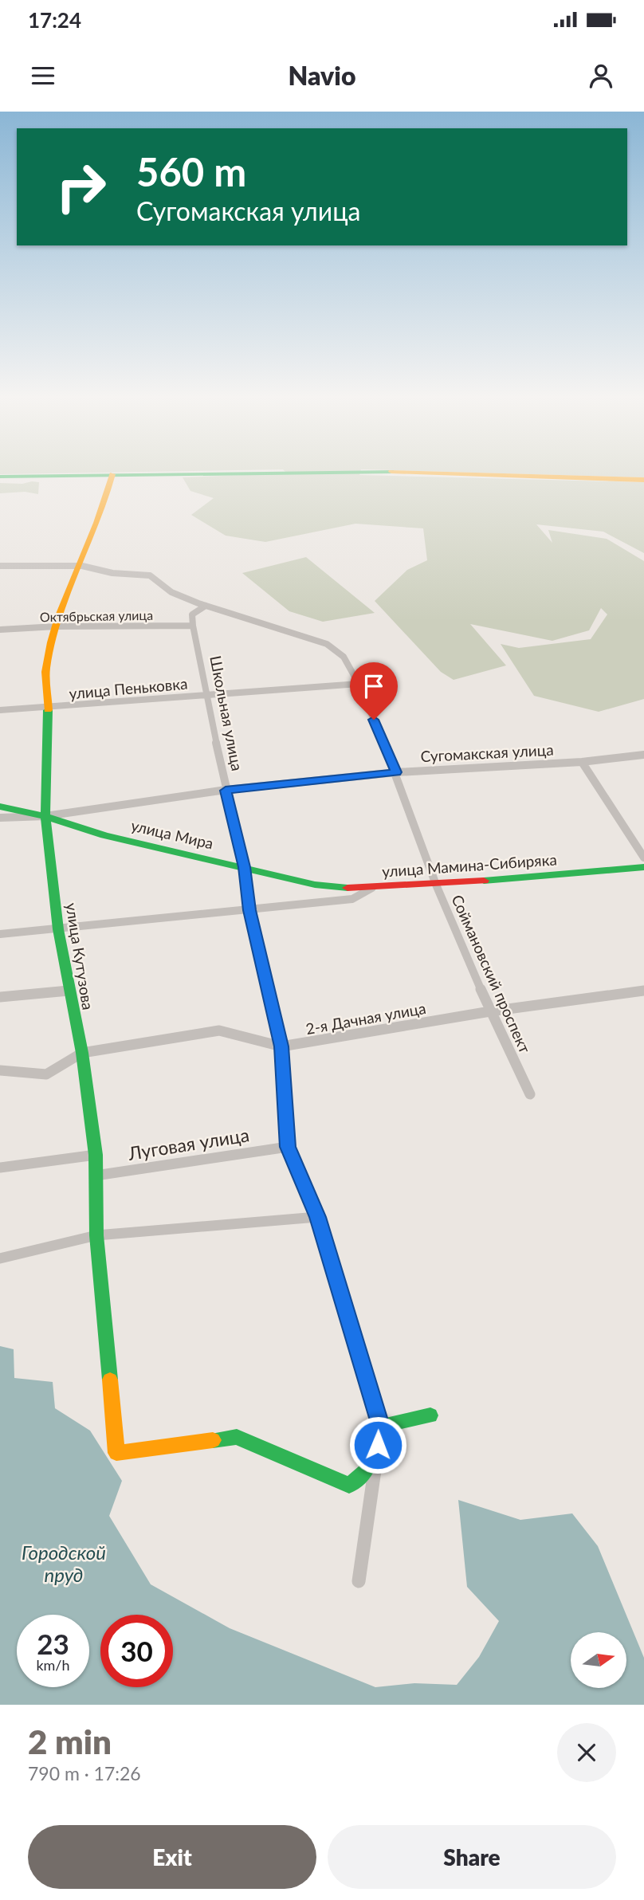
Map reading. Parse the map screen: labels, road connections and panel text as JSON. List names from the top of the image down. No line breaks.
{"streets":{"street":["Октябрьская улица","улица Пеньковка","Школьная улица","Сугомакская улица","улица Мира","улица Мамина-Сибиряка","улица Кутузова","Соймановский проспект","2-я Дачная улица","Луговая улица"]},"crossings":[["Октябрьская улица","Школьная улица"],["Октябрьская улица","улица Кутузова"],["улица Пеньковка","Школьная улица"],["улица Пеньковка","улица Кутузова"],["улица Пеньковка","Соймановский проспект"],["Школьная улица","Сугомакская улица"],["Школьная улица","улица Мира"],["Школьная улица","улица Мамина-Сибиряка"],["Школьная улица","улица Кутузова"],["Школьная улица","2-я Дачная улица"],["Школьная улица","Луговая улица"],["Сугомакская улица","улица Мира"],["Сугомакская улица","улица Кутузова"],["Сугомакская улица","Соймановский проспект"],["улица Мира","улица Мамина-Сибиряка"],["улица Мира","улица Кутузова"],["улица Мамина-Сибиряка","улица Кутузова"],["улица Мамина-Сибиряка","Соймановский проспект"],["улица Кутузова","Соймановский проспект"],["улица Кутузова","2-я Дачная улица"],["улица Кутузова","Луговая улица"],["Соймановский проспект","2-я Дачная улица"]],"water":["Городской пруд"],"north":"right","page":{"status":"17:24","header":"Navio","turn":["560 m","Сугомакская улица"],"speed":"23 km/h","limit":"30","heading":["2 min","790 m · 17:26"],"buttons":["Exit","Share"]}}
